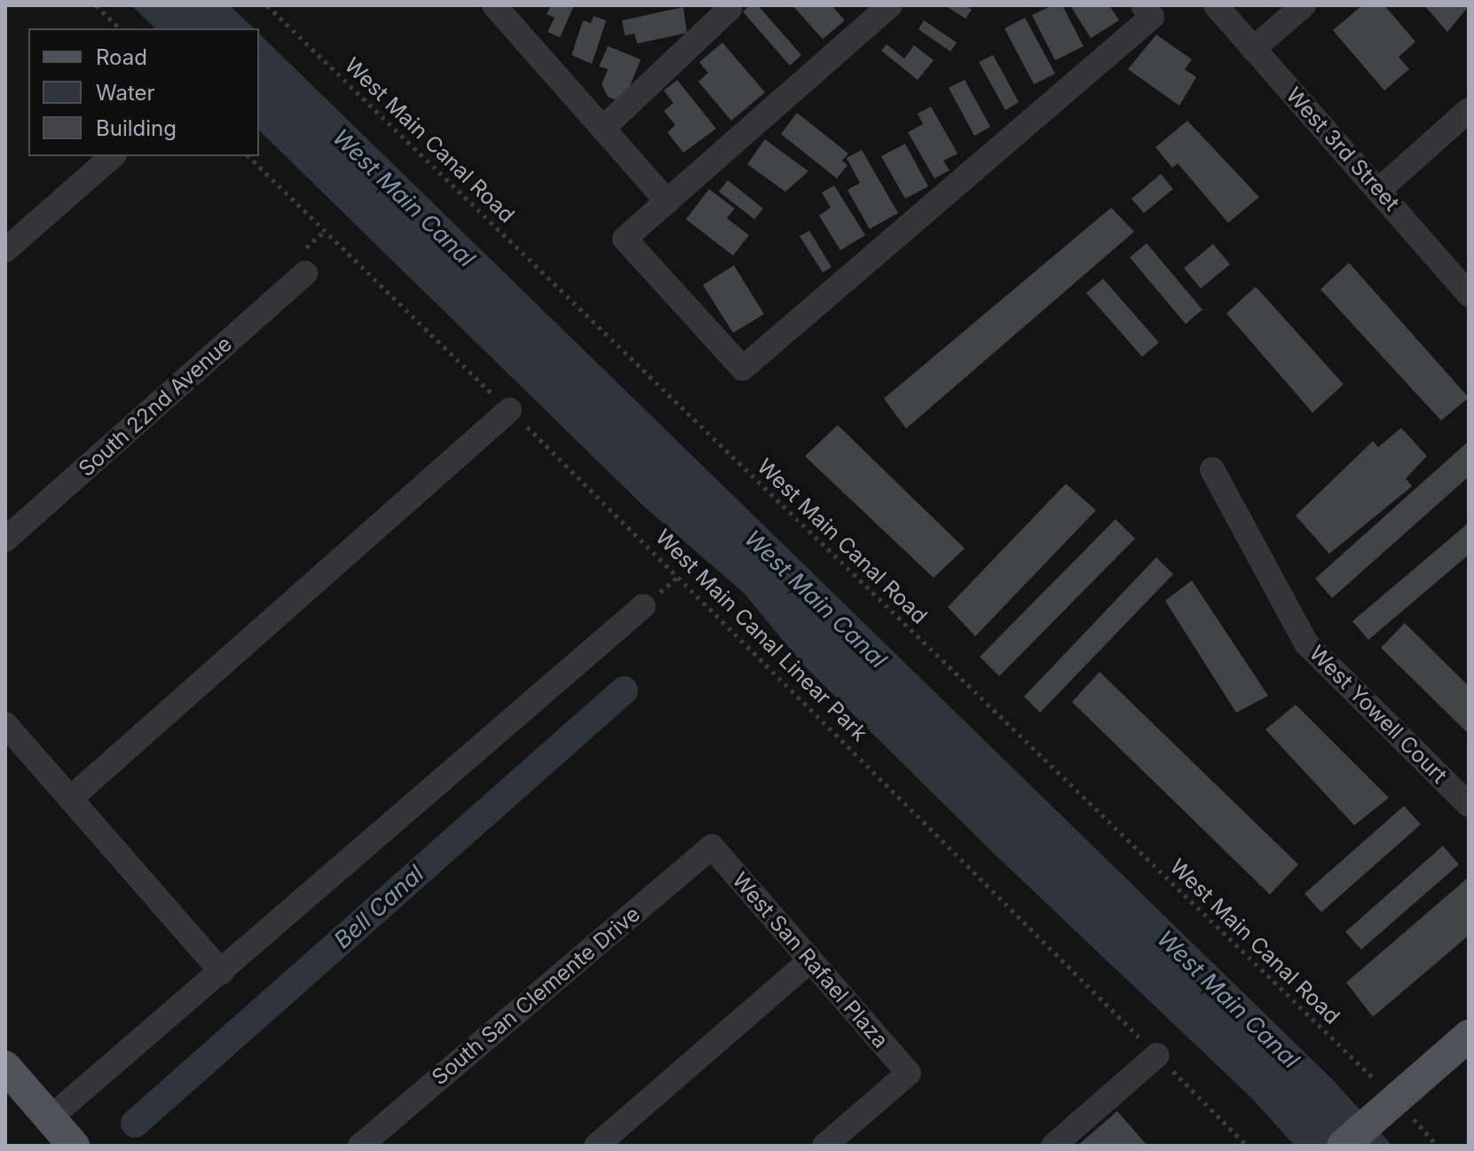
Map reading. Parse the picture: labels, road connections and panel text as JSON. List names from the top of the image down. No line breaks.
{"streets":{"street":["West 3rd Street","South 22nd Avenue","West Yowell Court","West San Rafael Plaza","South San Clemente Drive"],"path":["West Main Canal Road","West Main Canal Linear Park"]},"crossings":[["West San Rafael Plaza","South San Clemente Drive"]],"water":["West Main Canal","Bell Canal"],"legend":["Road","Water","Building"]}
